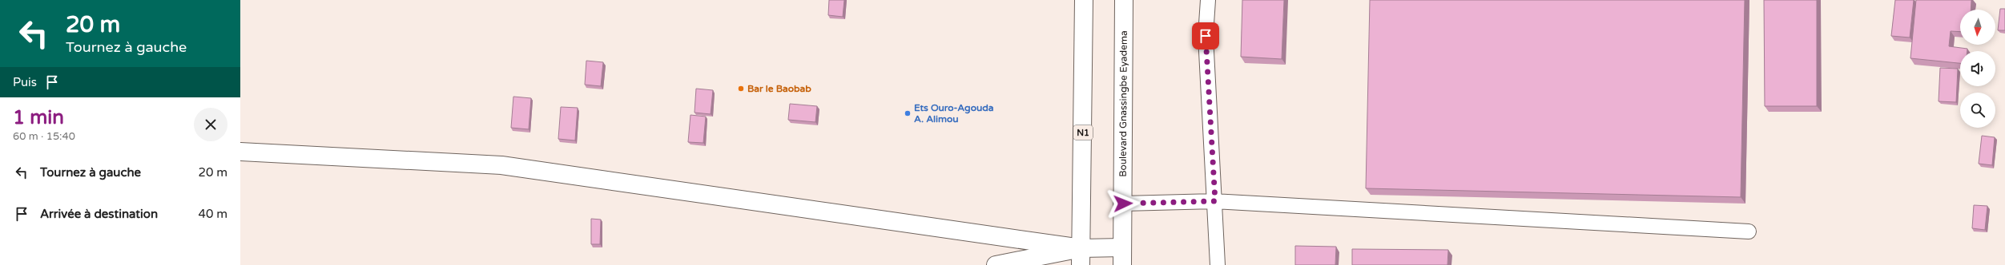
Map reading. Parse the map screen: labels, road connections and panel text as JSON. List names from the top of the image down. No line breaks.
{"streets":{"main road":["Boulevard Gnassingbe Eyadema","N1"]},"places":["Bar le Baobab","Ets Ouro-Agouda A. Alimou"],"north":"bottom","page":{"turn":["20 m","Tournez à gauche"],"then":"Puis","heading":["1 min","60 m · 15:40"],"list":[{"name":"Tournez à gauche","value":"20 m"},{"name":"Arrivée à destination","value":"40 m"}]}}
